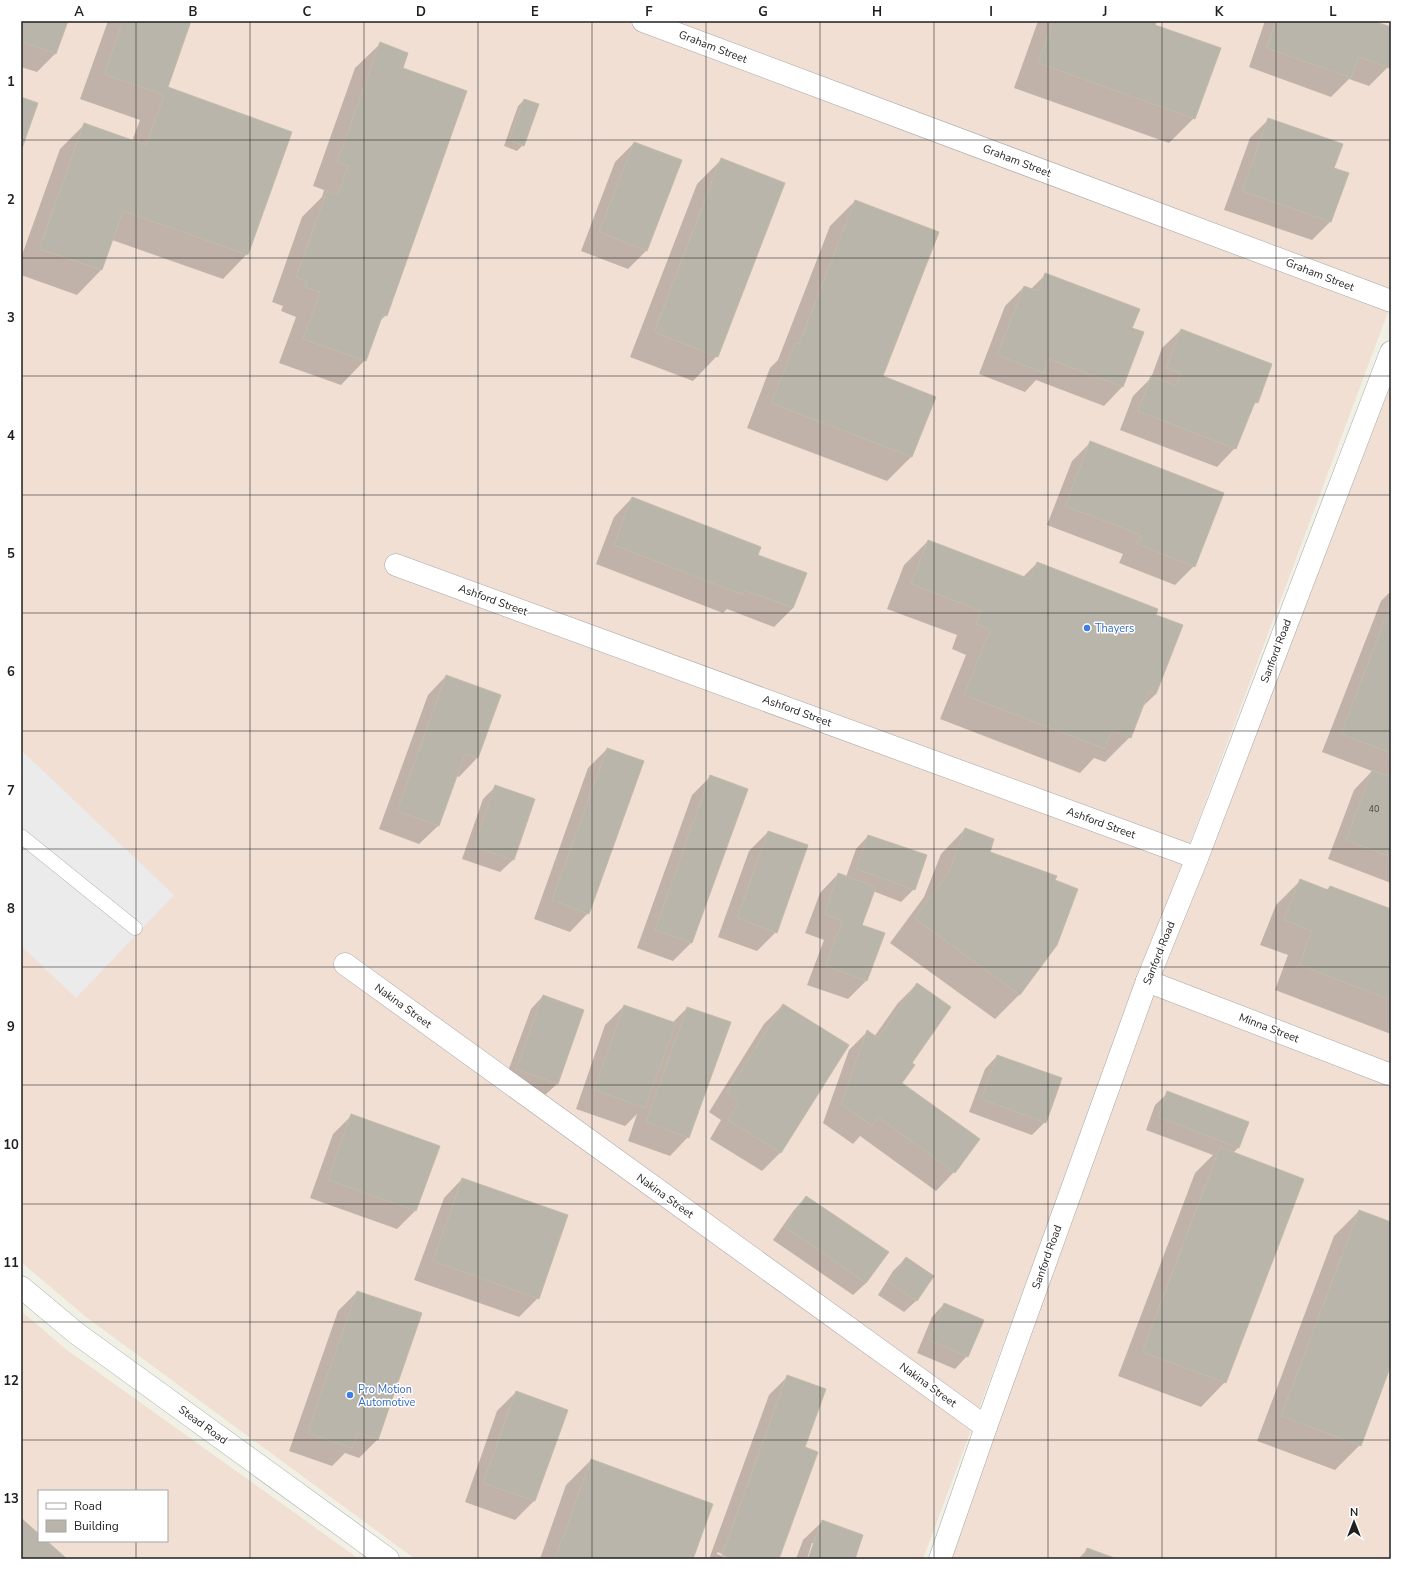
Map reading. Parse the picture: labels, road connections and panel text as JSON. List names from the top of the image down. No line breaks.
{"streets":{"street":["Graham Street","Ashford Street","Sanford Road","Nakina Street","Minna Street","Stead Road"]},"crossings":[["Ashford Street","Sanford Road"],["Sanford Road","Nakina Street"],["Sanford Road","Minna Street"]],"places":["Thayers","Pro Motion Automotive"],"house_numbers":["40"],"legend":["Road","Building"],"north":"top","grid":{"columns":["A","B","C","D","E","F","G","H","I","J","K","L"],"rows":["1","2","3","4","5","6","7","8","9","10","11","12","13"]}}
